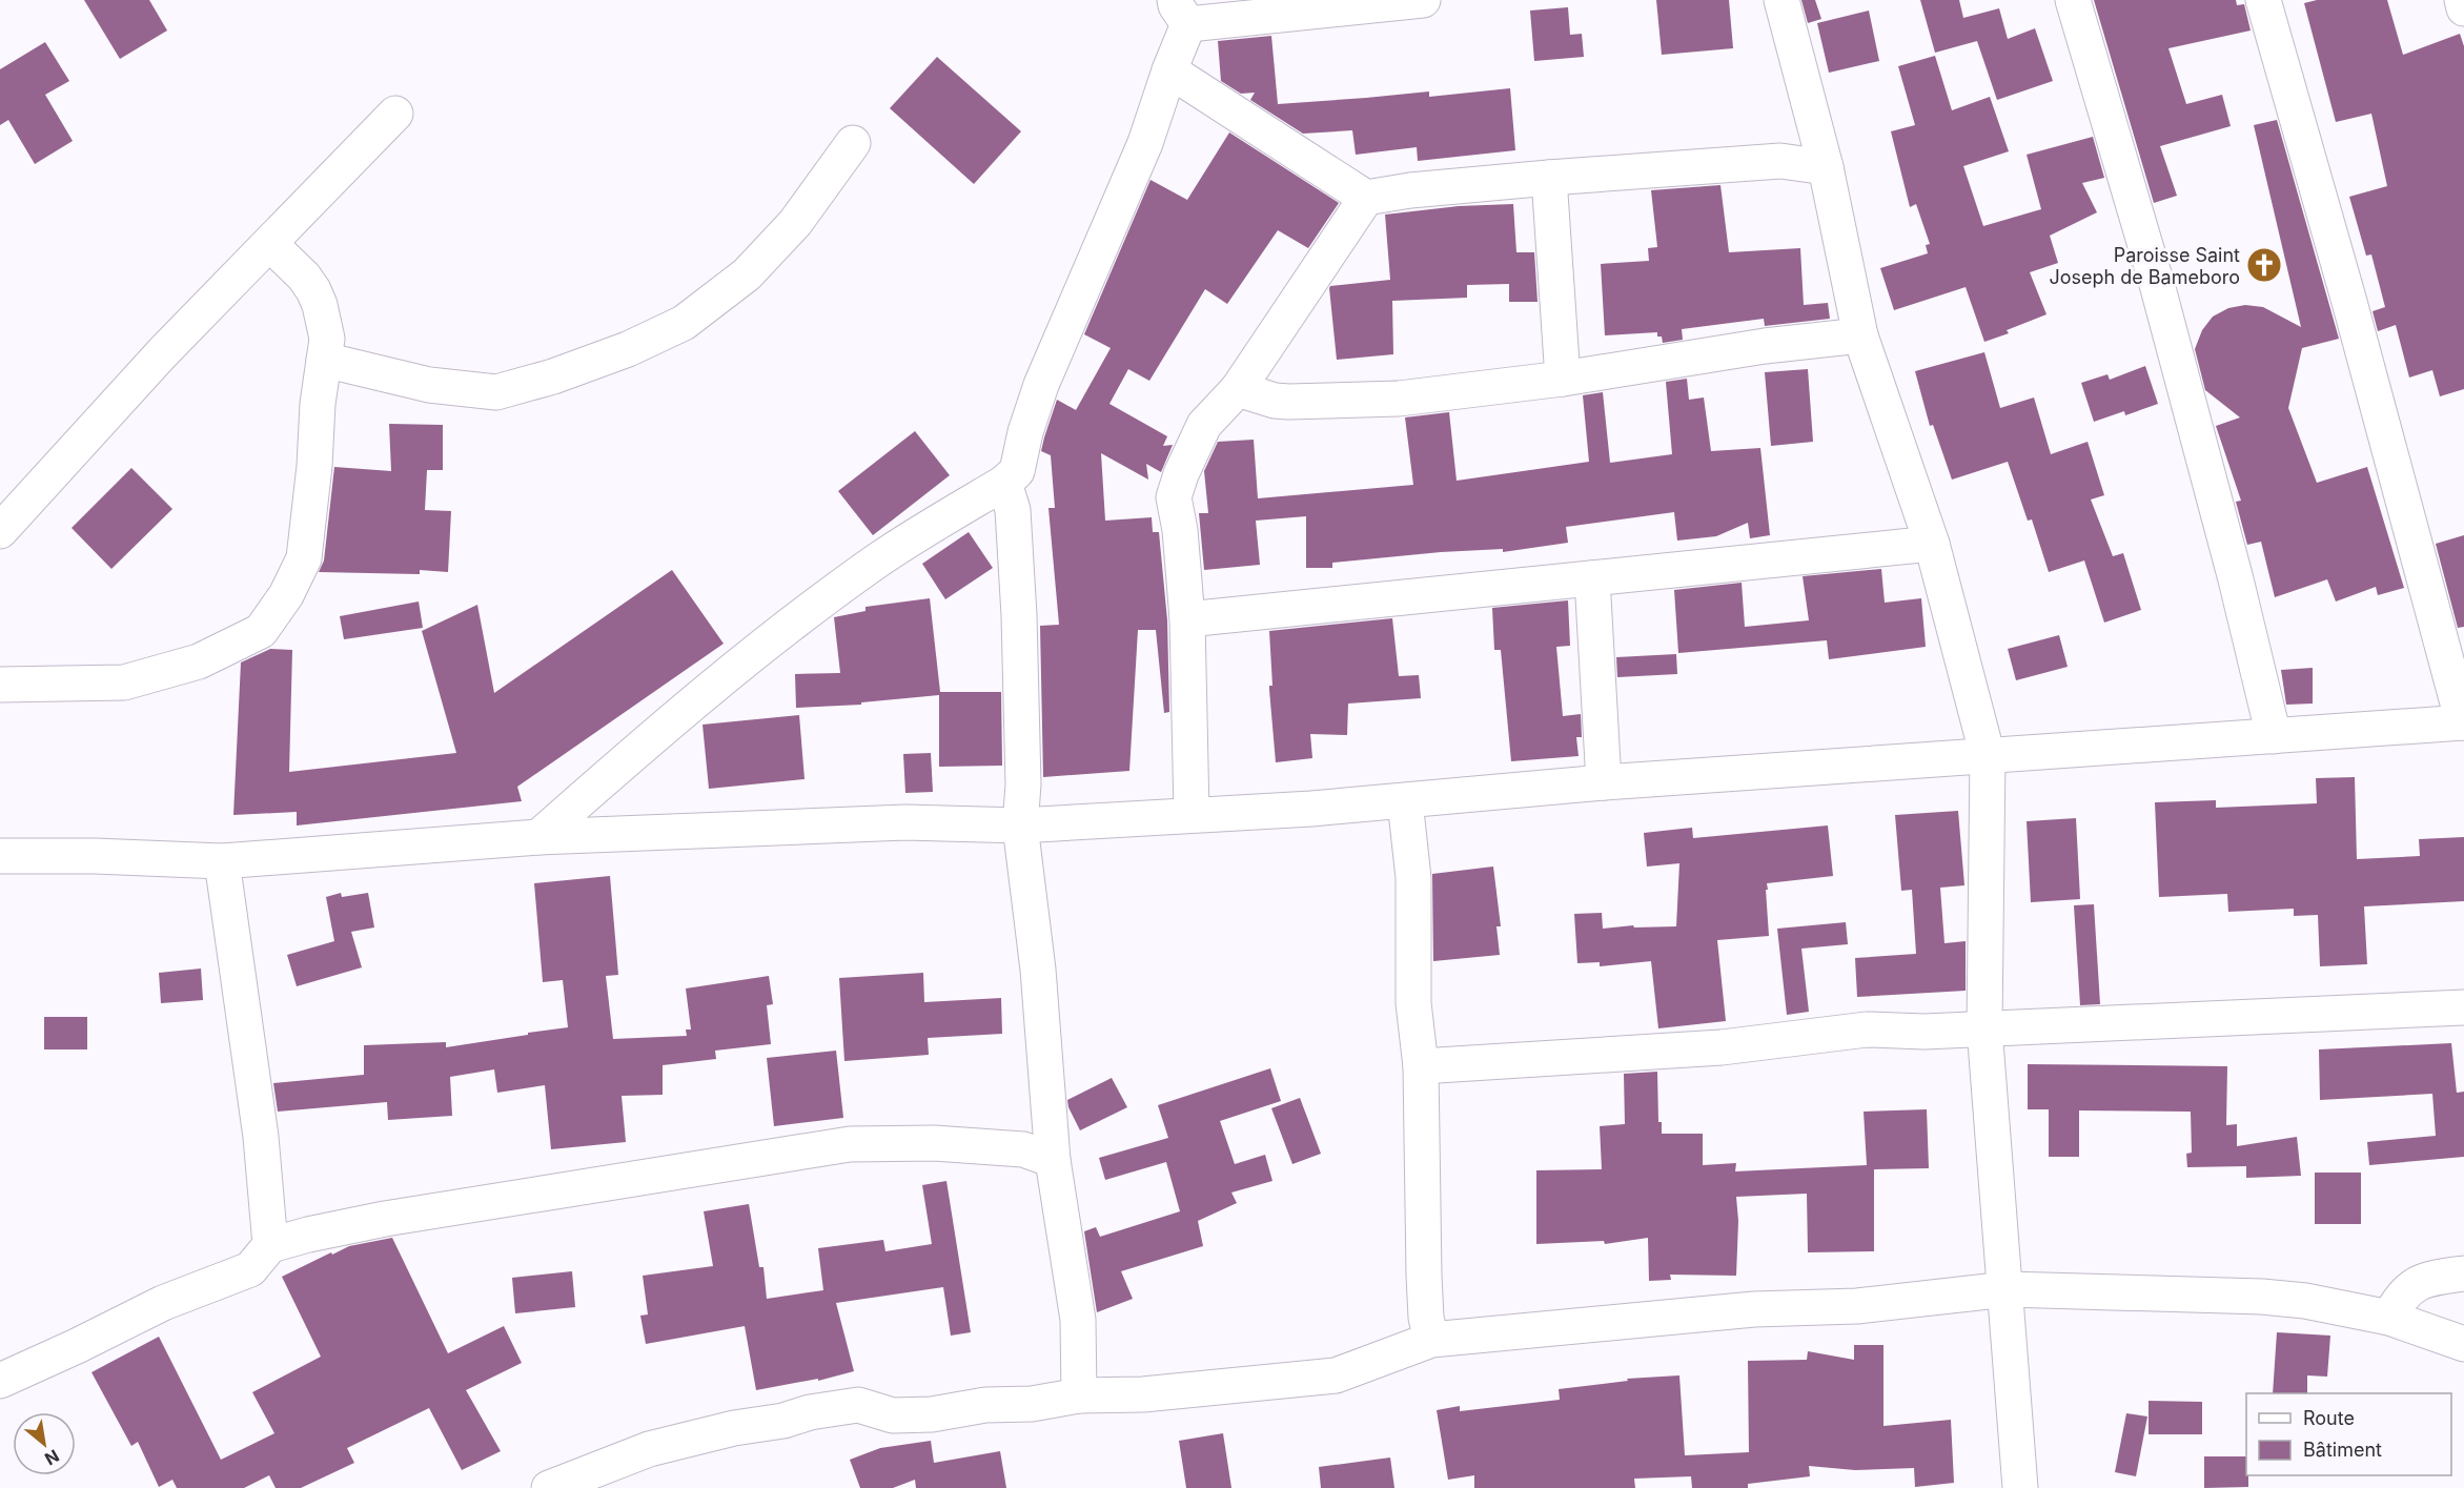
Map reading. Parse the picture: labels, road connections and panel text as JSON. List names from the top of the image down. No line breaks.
{"places":{"church":["Paroisse Saint Joseph de Bameboro"]},"legend":["Route","Bâtiment"],"north":"bottom right"}
